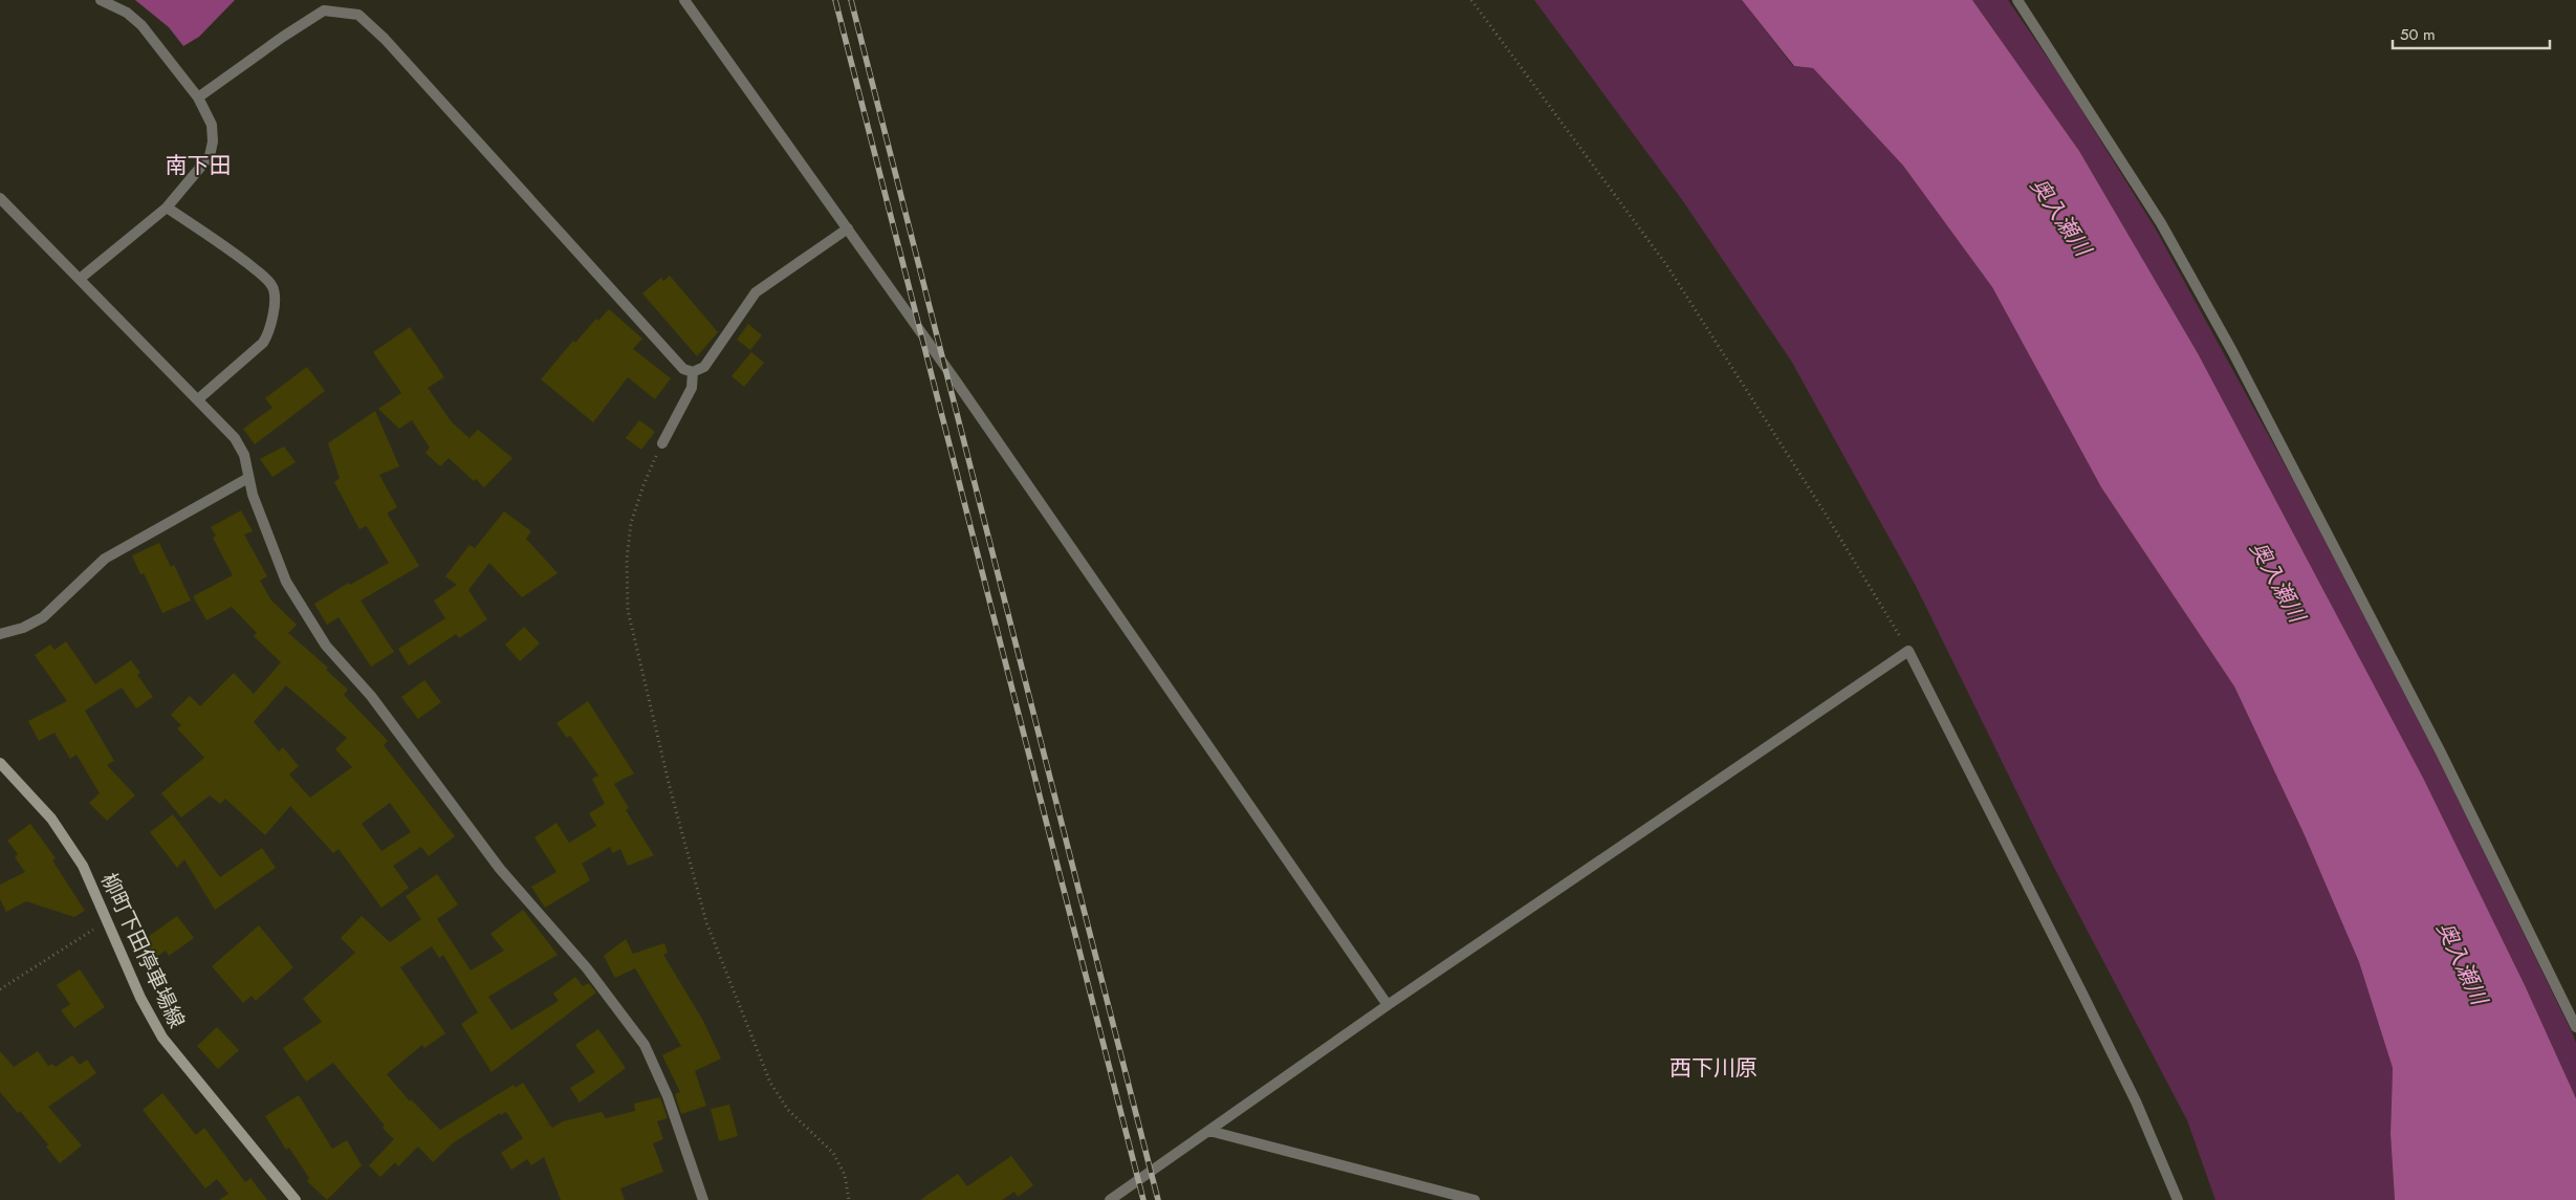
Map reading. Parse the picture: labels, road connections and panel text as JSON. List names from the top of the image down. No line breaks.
{"streets":{"main road":["柳町下田停車場線"]},"districts":["南下田","西下川原"],"water":["奥入瀬川"],"scale_bar":"50 m"}
